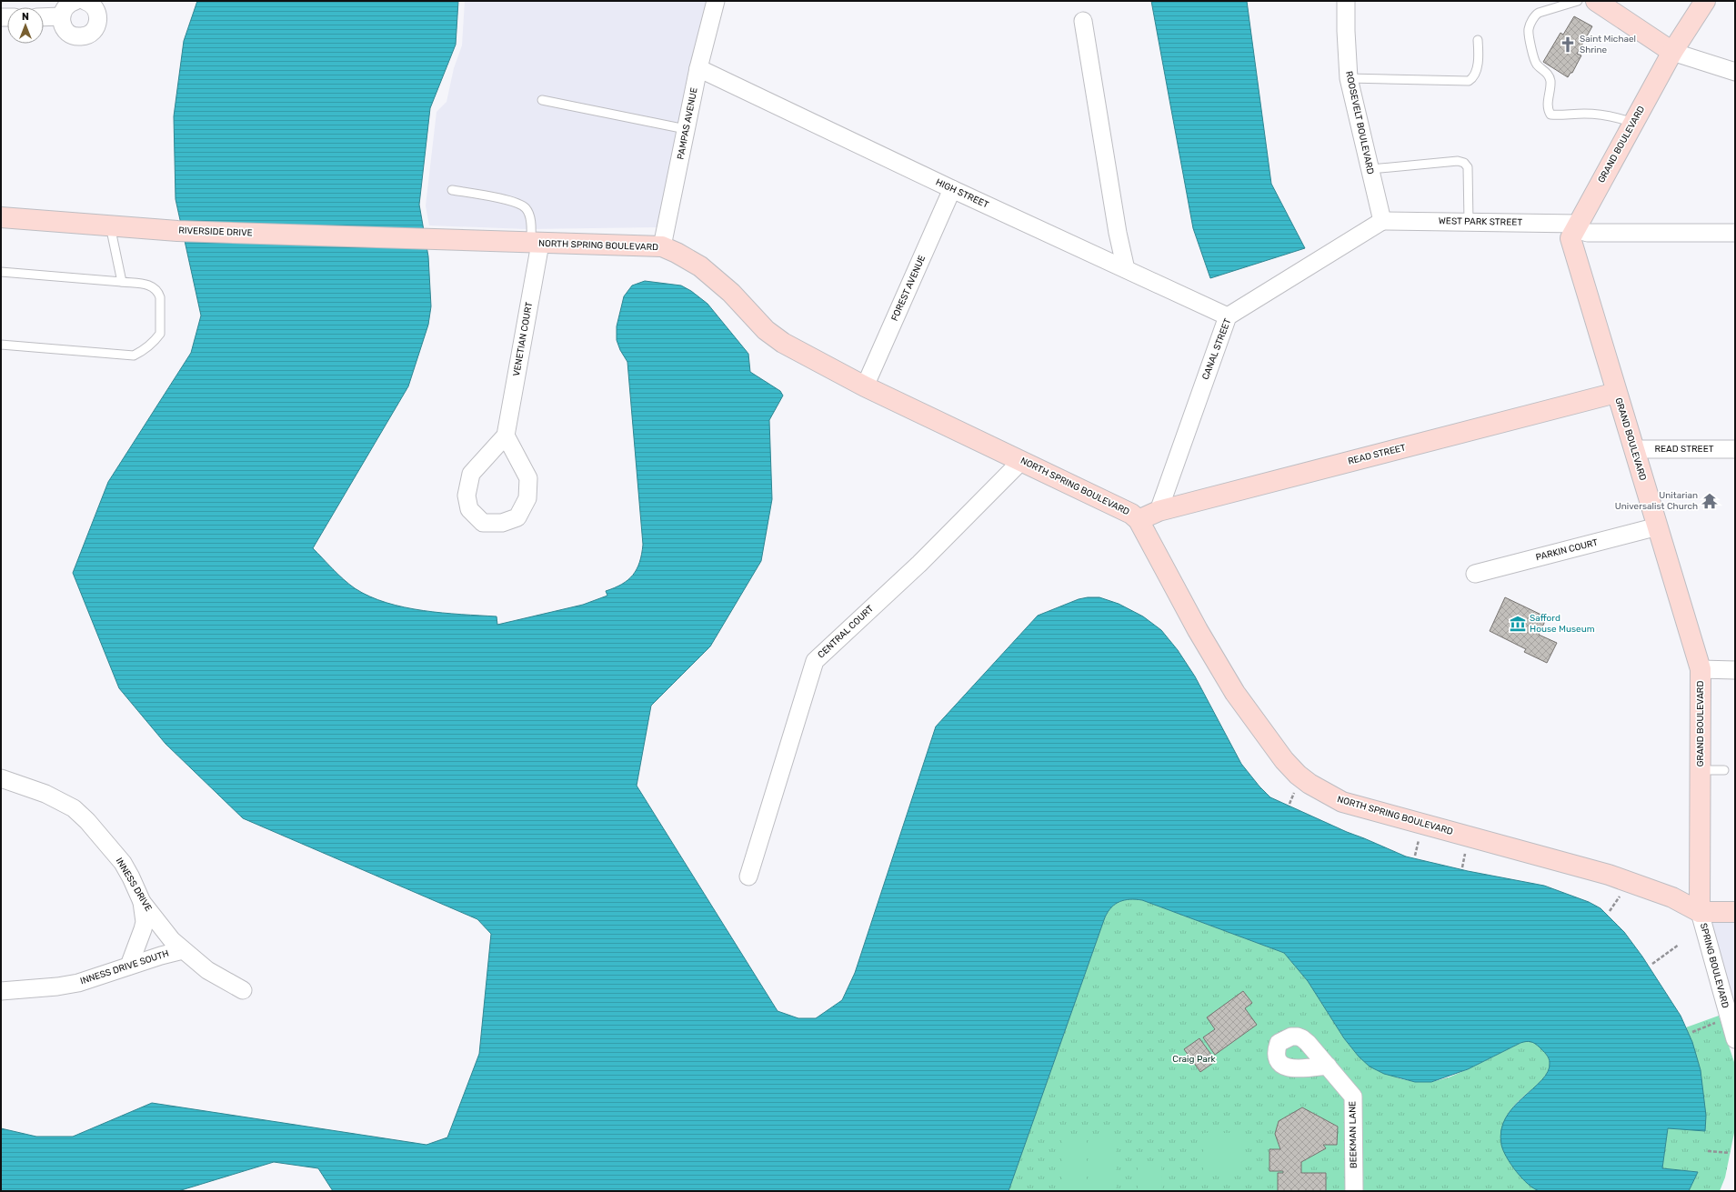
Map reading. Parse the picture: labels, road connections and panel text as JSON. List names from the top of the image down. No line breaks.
{"streets":{"street":["ROOSEVELT BOULEVARD","PAMPAS AVENUE","GRAND BOULEVARD","HIGH STREET","WEST PARK STREET","RIVERSIDE DRIVE","NORTH SPRING BOULEVARD","FOREST AVENUE","VENETIAN COURT","CANAL STREET","READ STREET","PARKIN COURT","CENTRAL COURT","INNESS DRIVE","SPRING BOULEVARD","INNESS DRIVE SOUTH","BEEKMAN LANE"]},"crossings":[["ROOSEVELT BOULEVARD","WEST PARK STREET"],["ROOSEVELT BOULEVARD","CANAL STREET"],["PAMPAS AVENUE","HIGH STREET"],["PAMPAS AVENUE","NORTH SPRING BOULEVARD"],["GRAND BOULEVARD","WEST PARK STREET"],["GRAND BOULEVARD","NORTH SPRING BOULEVARD"],["GRAND BOULEVARD","READ STREET"],["GRAND BOULEVARD","PARKIN COURT"],["GRAND BOULEVARD","SPRING BOULEVARD"],["HIGH STREET","FOREST AVENUE"],["HIGH STREET","CANAL STREET"],["WEST PARK STREET","CANAL STREET"],["RIVERSIDE DRIVE","NORTH SPRING BOULEVARD"],["NORTH SPRING BOULEVARD","FOREST AVENUE"],["NORTH SPRING BOULEVARD","VENETIAN COURT"],["NORTH SPRING BOULEVARD","READ STREET"],["NORTH SPRING BOULEVARD","CENTRAL COURT"],["NORTH SPRING BOULEVARD","SPRING BOULEVARD"],["CANAL STREET","READ STREET"],["INNESS DRIVE","INNESS DRIVE SOUTH"]],"parks":["Craig Park"],"places":{"church":["Saint Michael Shrine"],"temple":["Unitarian Universalist Church"],"museum":["Safford House Museum"]},"north":"top"}
